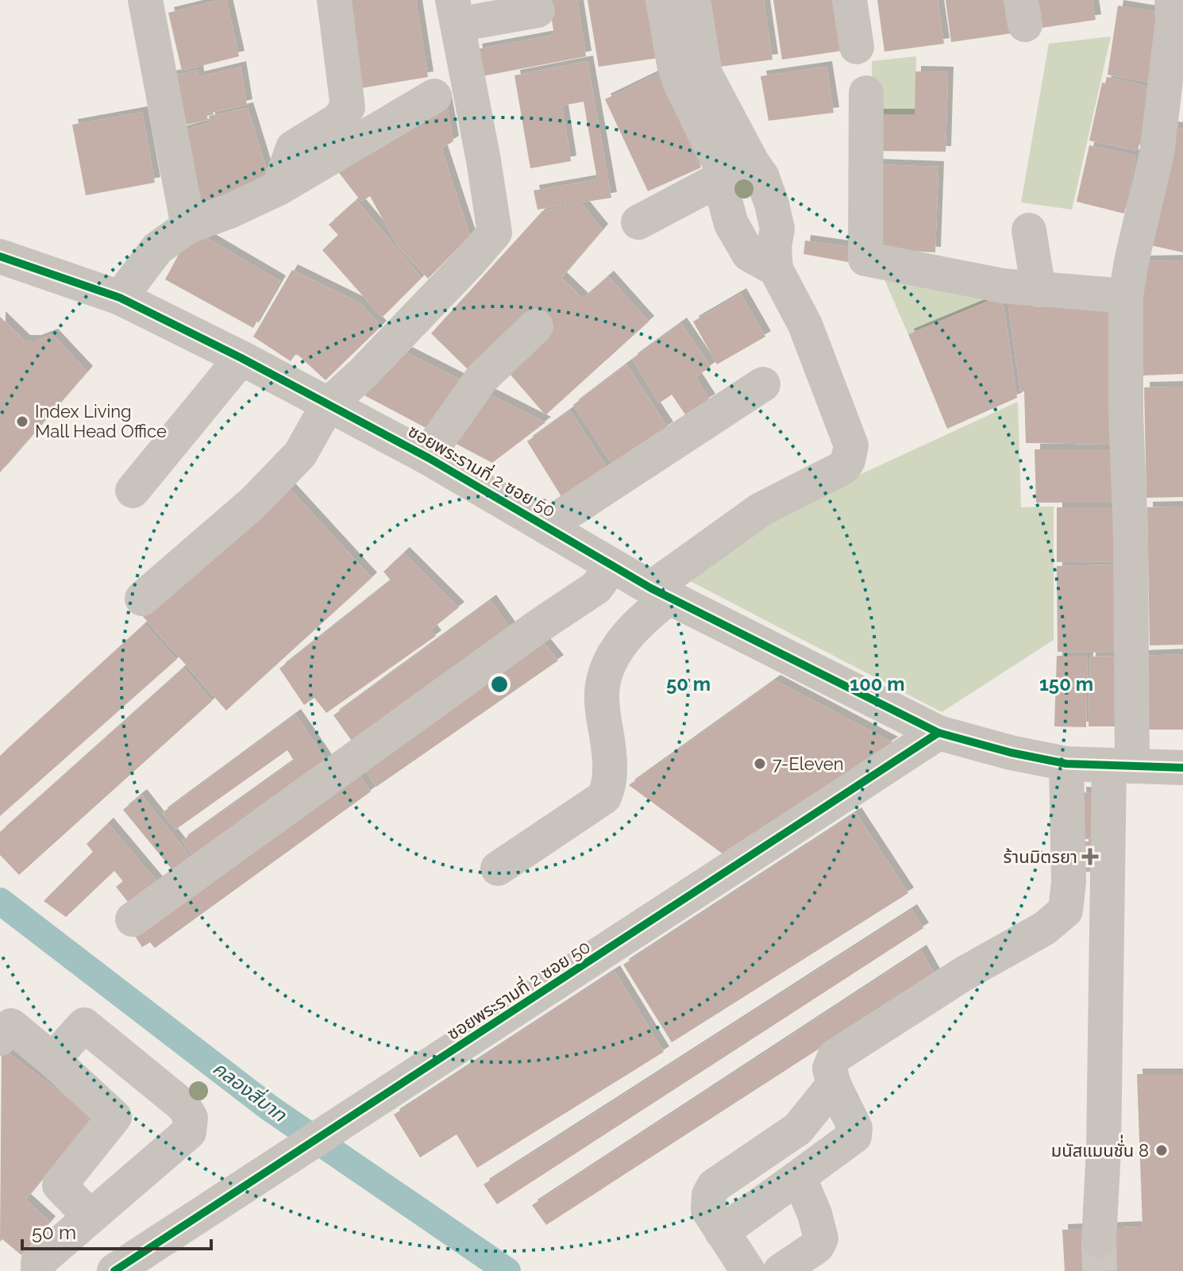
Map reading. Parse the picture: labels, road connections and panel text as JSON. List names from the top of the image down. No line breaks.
{"streets":{"street":["ซอยพระรามที่ 2 ซอย 50"]},"water":["คลองสี่บาท"],"places":{"other":["Index Living Mall Head Office","7-Eleven","มนัสแมนชั่่น 8"],"health":["ร้านมิตรยา"]},"scale_bar":"50 m","rings":["50 m","100 m","150 m"]}
